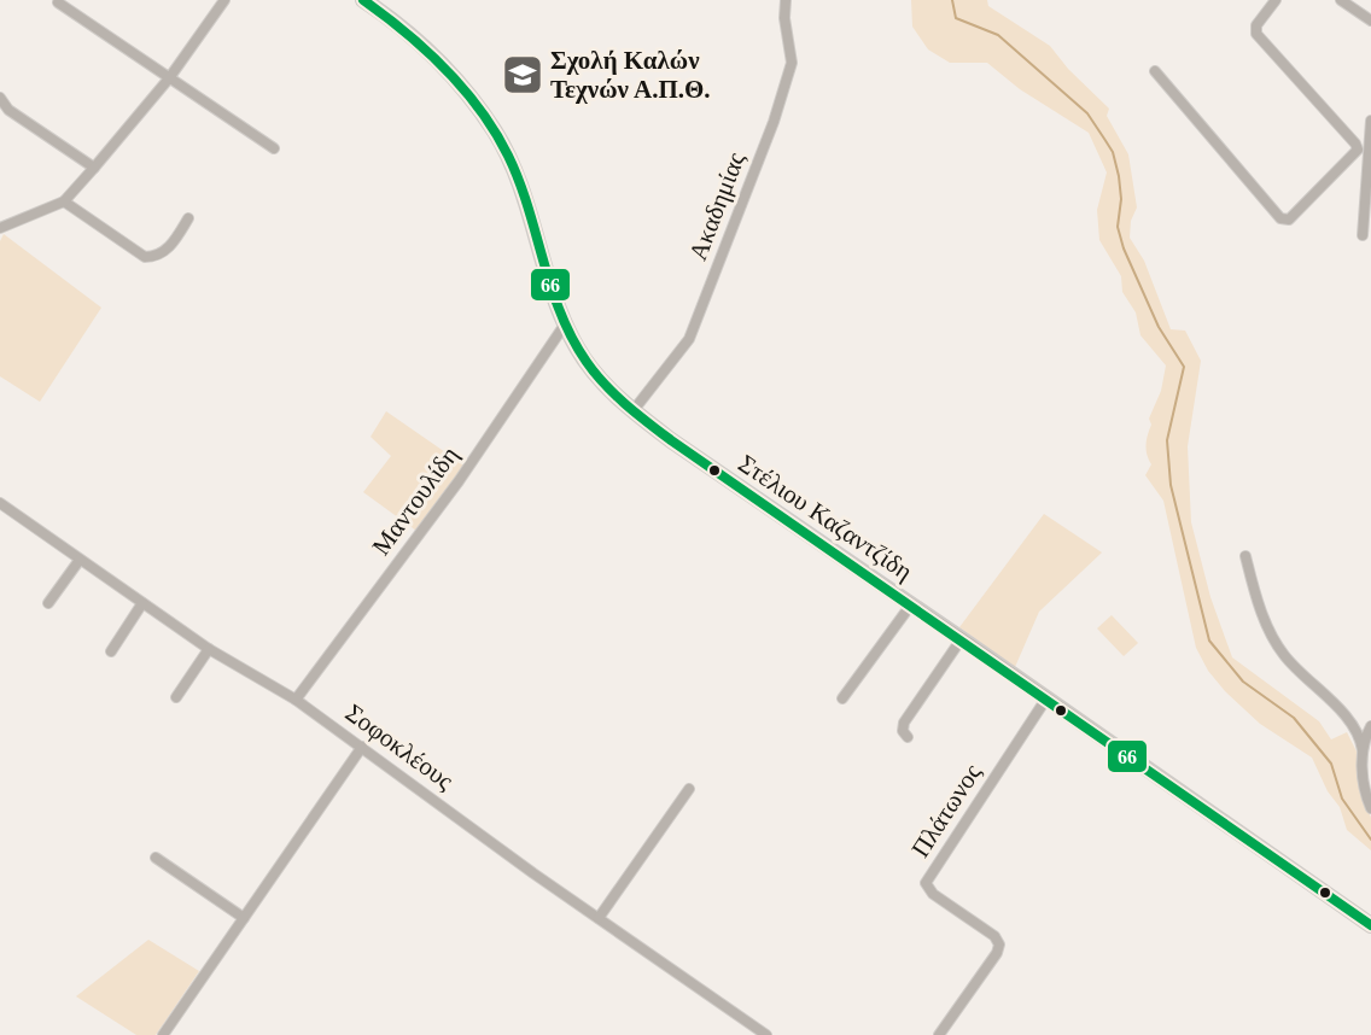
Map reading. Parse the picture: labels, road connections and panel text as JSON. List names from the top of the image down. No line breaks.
{"streets":{"main road":["Στέλιου Καζαντζίδη"],"street":["Ακαδημίας","Μαντουλίδη","Σοφοκλέους","Πλάτωνος"]},"crossings":[["Ακαδημίας","Στέλιου Καζαντζίδη"],["Μαντουλίδη","Στέλιου Καζαντζίδη"],["Μαντουλίδη","Σοφοκλέους"],["Στέλιου Καζαντζίδη","Πλάτωνος"]],"places":{"school or university":["Σχολή Καλών Τεχνών Α.Π.Θ."]},"lines":["transit line 66"]}
